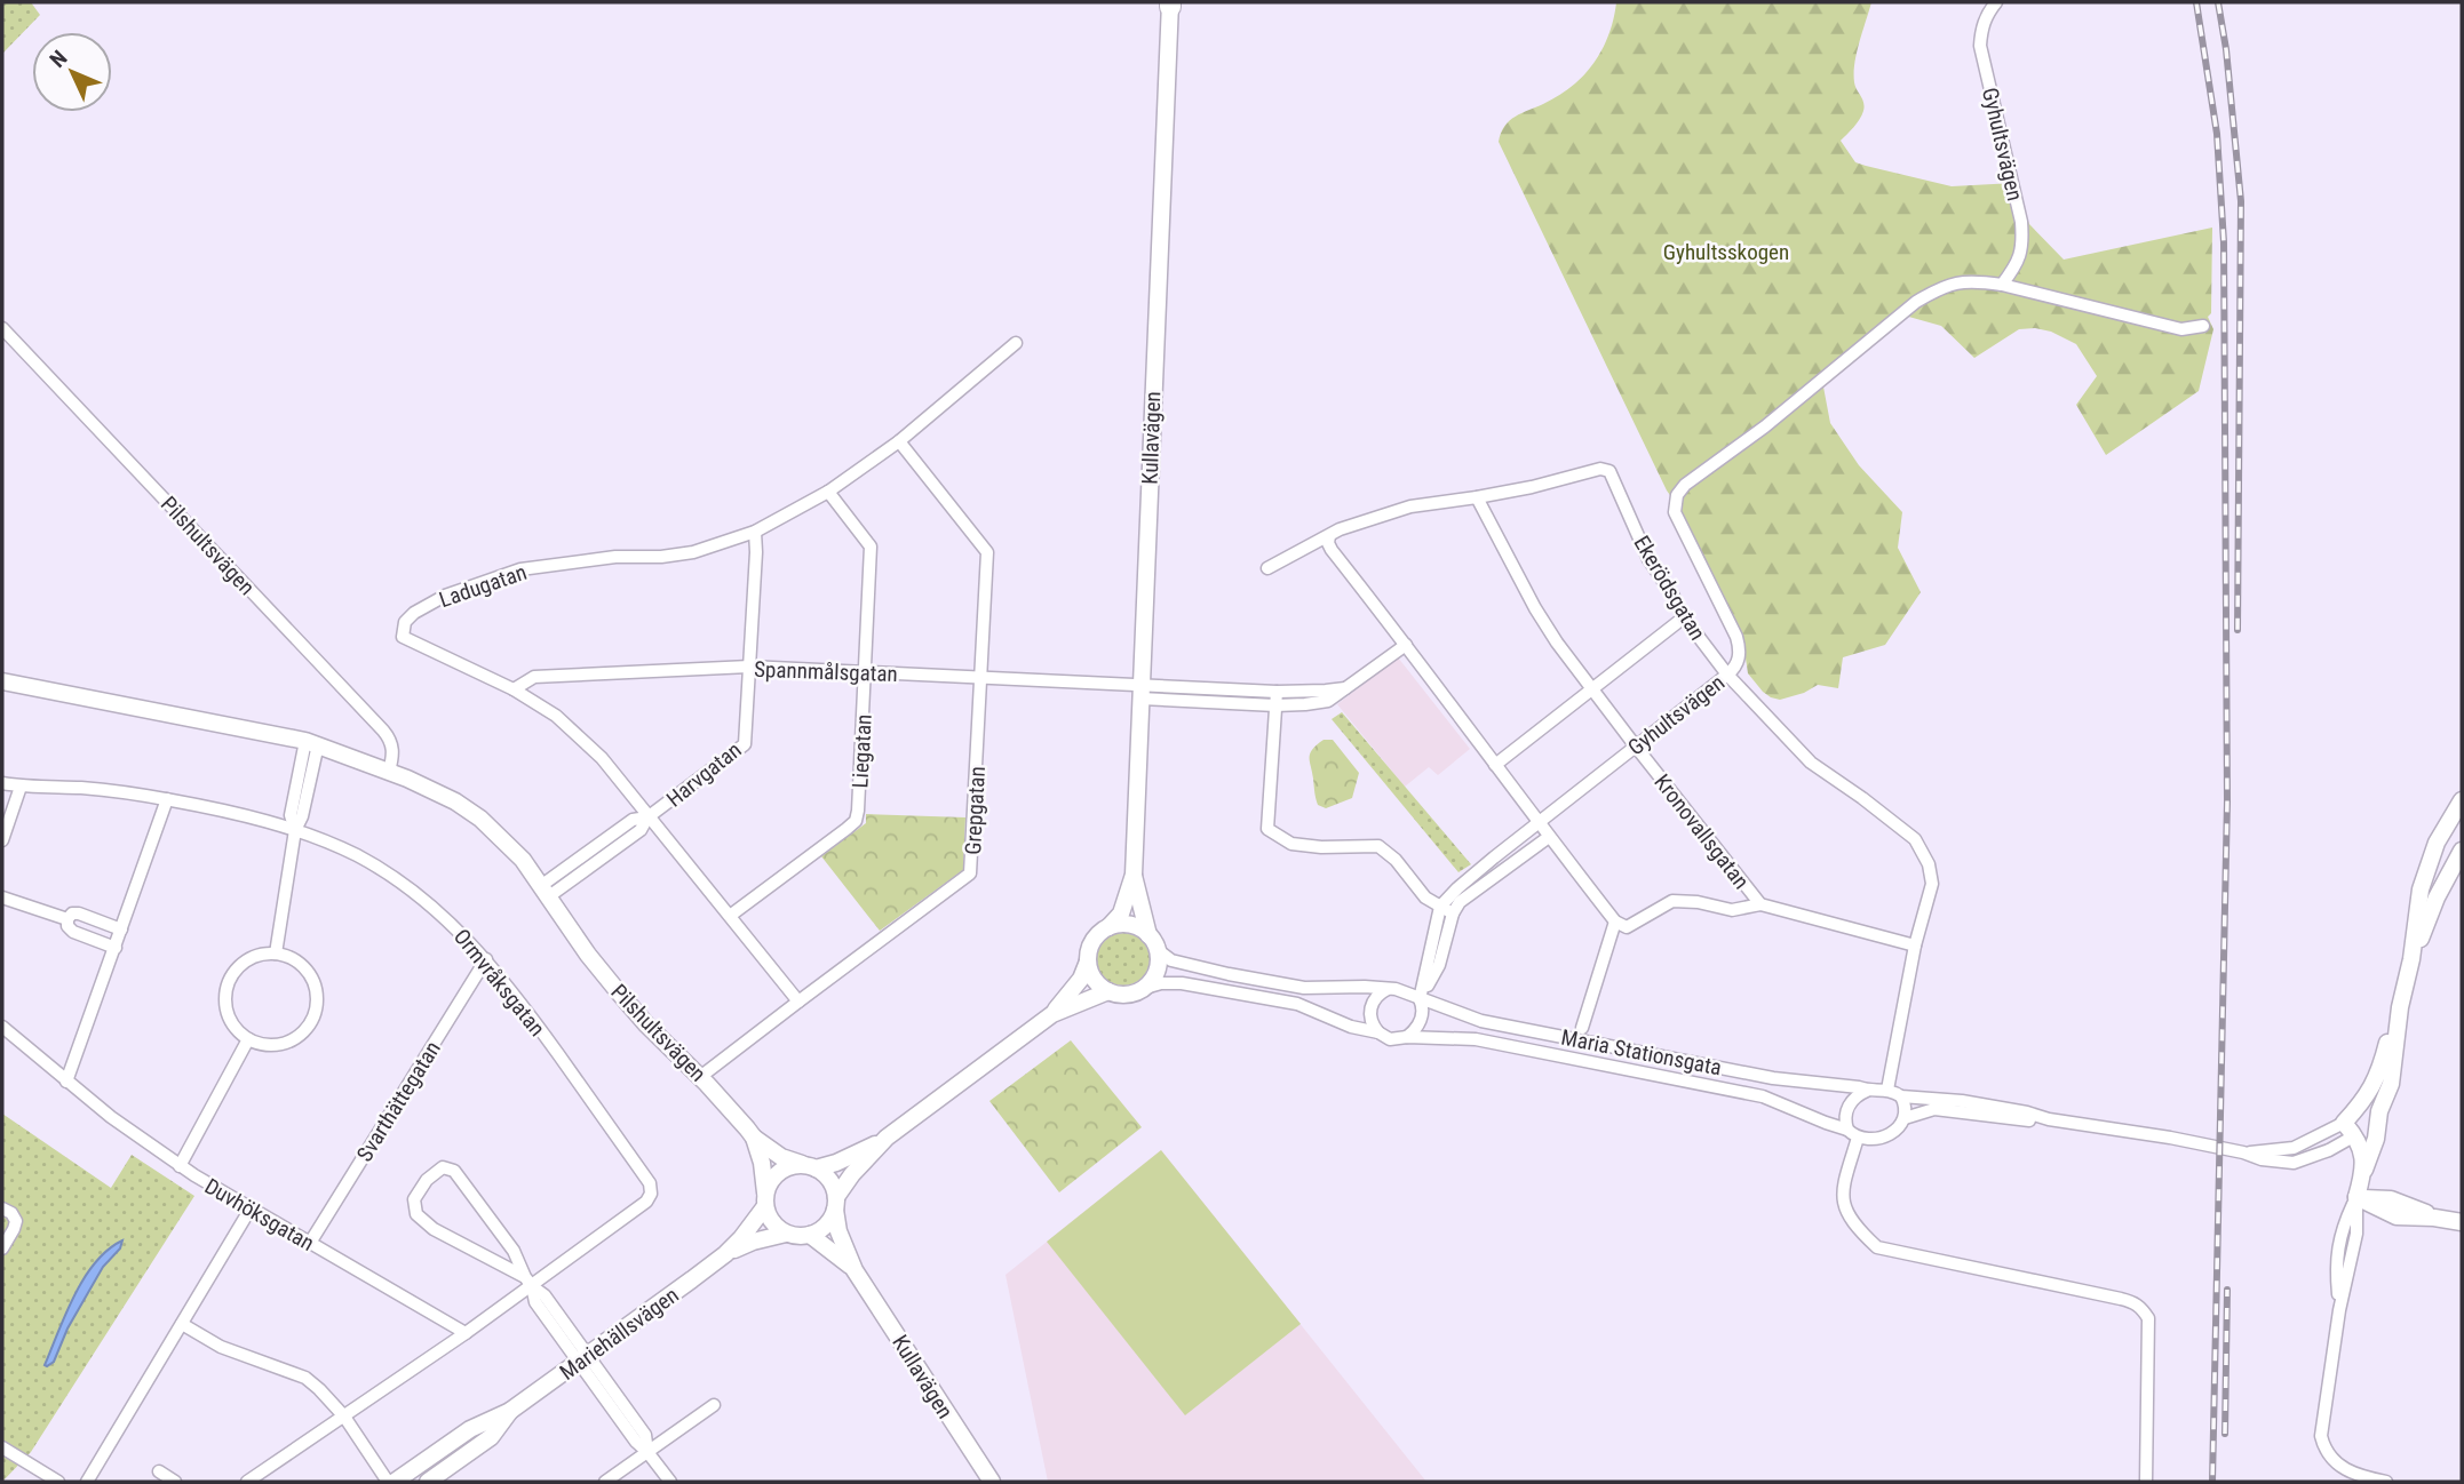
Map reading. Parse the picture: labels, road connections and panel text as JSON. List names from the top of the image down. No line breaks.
{"streets":{"street":["Gyhultsvägen","Kullavägen","Pilshultsvägen","Ladugatan","Ekerödsgatan","Spannmålsgatan","Liegatan","Harvgatan","Grepgatan","Kronovallsgatan","Ormvråksgatan","Maria Stationsgata","Svarthättegatan","Duvhöksgatan","Mariehällsvägen"]},"crossings":[["Gyhultsvägen","Ekerödsgatan"],["Gyhultsvägen","Kronovallsgatan"],["Kullavägen","Pilshultsvägen"],["Kullavägen","Spannmålsgatan"],["Kullavägen","Maria Stationsgata"],["Kullavägen","Mariehällsvägen"],["Pilshultsvägen","Harvgatan"],["Pilshultsvägen","Grepgatan"],["Pilshultsvägen","Mariehällsvägen"],["Ladugatan","Spannmålsgatan"],["Ladugatan","Liegatan"],["Ladugatan","Harvgatan"],["Ladugatan","Grepgatan"],["Ekerödsgatan","Kronovallsgatan"],["Ekerödsgatan","Maria Stationsgata"],["Spannmålsgatan","Liegatan"],["Spannmålsgatan","Harvgatan"],["Spannmålsgatan","Grepgatan"],["Ormvråksgatan","Svarthättegatan"],["Svarthättegatan","Duvhöksgatan"]],"parks":["Gyhultsskogen"],"north":"top left"}
